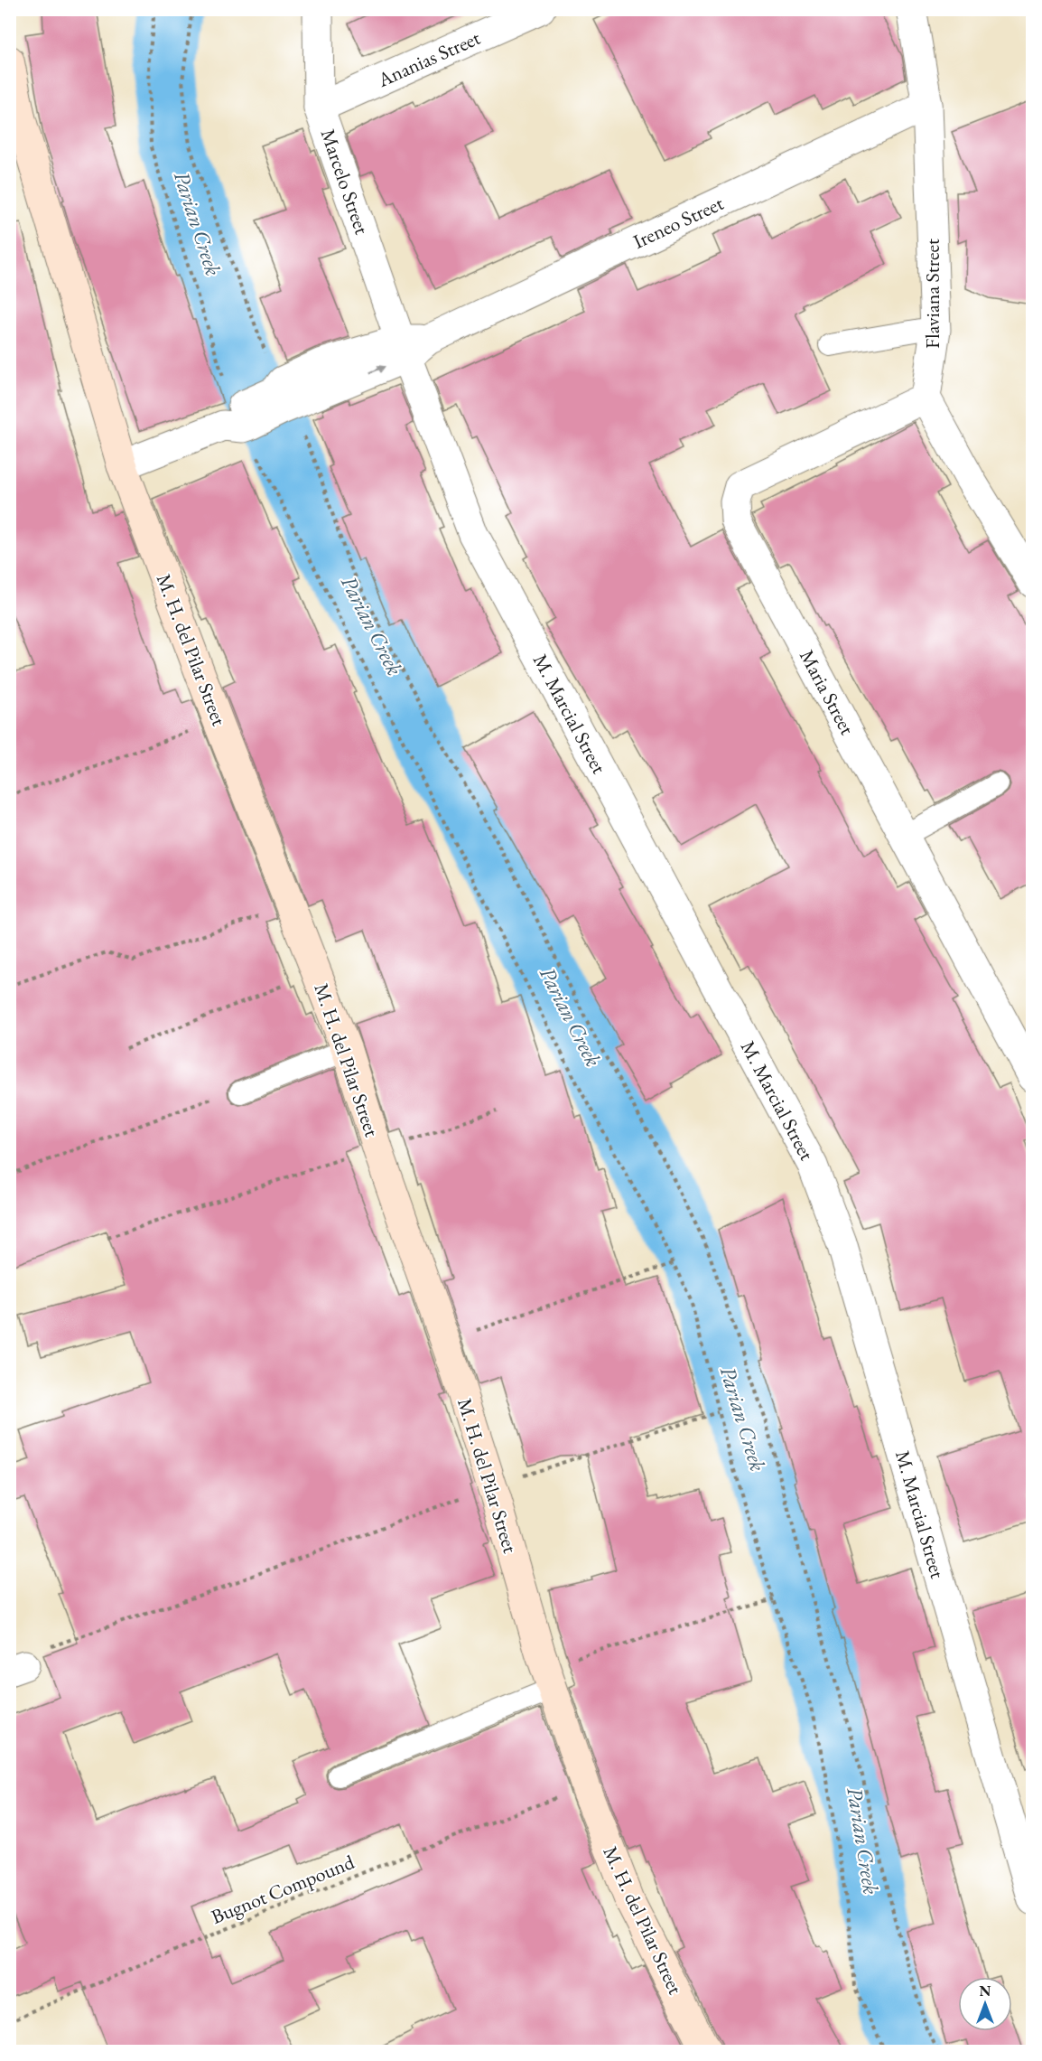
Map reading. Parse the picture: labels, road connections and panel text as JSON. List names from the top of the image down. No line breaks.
{"streets":{"street":["Ananias Street","Marcelo Street","Ireneo Street","Flaviana Street","M. H. del Pilar Street","Maria Street","M. Marcial Street"],"path":["Bugnot Compound"]},"crossings":[["Ananias Street","Marcelo Street"],["Marcelo Street","Ireneo Street"],["Marcelo Street","M. Marcial Street"],["Ireneo Street","Flaviana Street"],["Ireneo Street","M. H. del Pilar Street"],["Ireneo Street","M. Marcial Street"],["Flaviana Street","Maria Street"]],"water":["Parian Creek"],"north":"top"}
